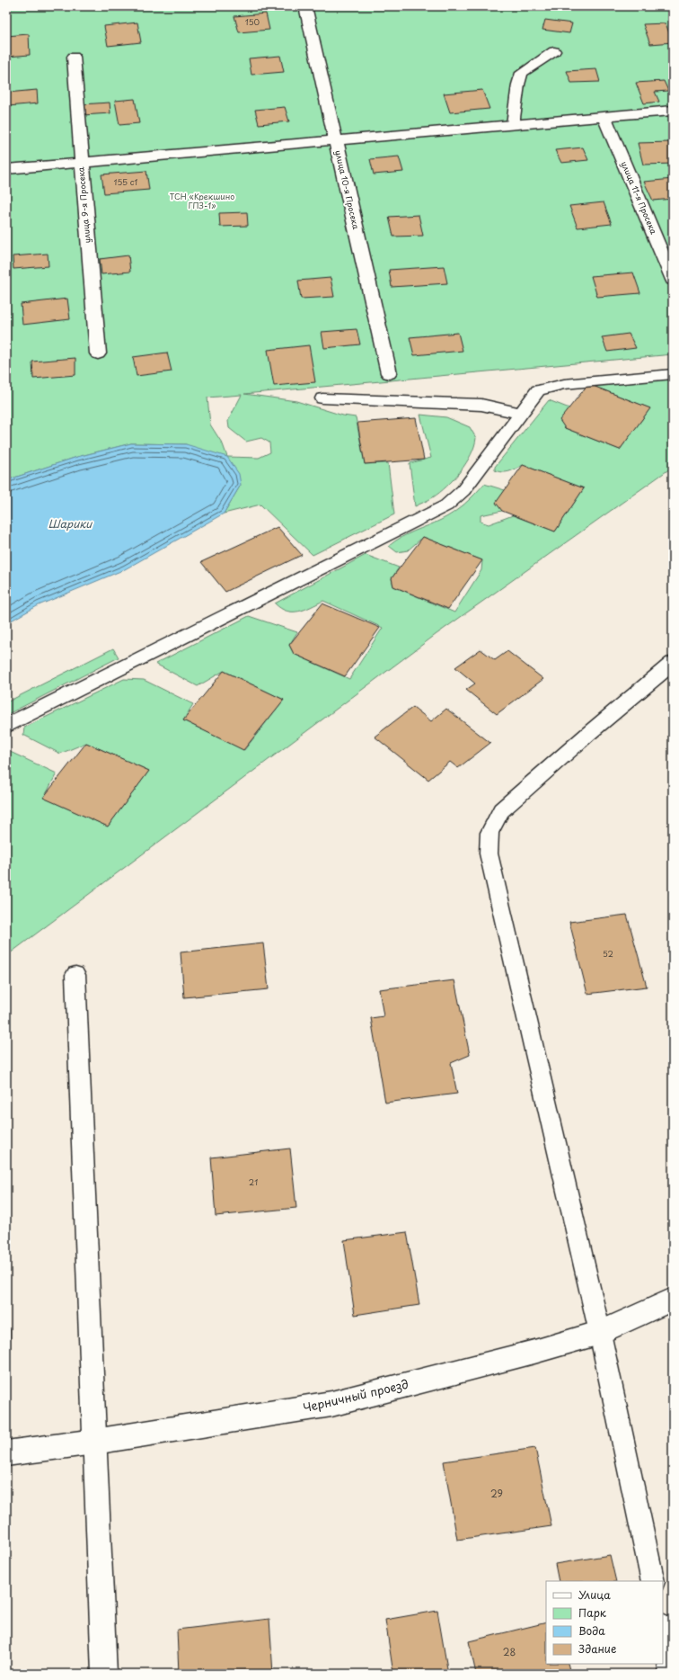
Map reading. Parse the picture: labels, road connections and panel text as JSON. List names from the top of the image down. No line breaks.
{"streets":{"street":["улица 10-я Просека","улица 11-я Просека","улица 9-я Просека","Черничный проезд"]},"water":["Шарики"],"parks":["ТСН «Крекшино ГПЗ-1»"],"house_numbers":["150","155 с1","52","21","29","28"],"legend":["Улица","Парк","Вода","Здание"]}
